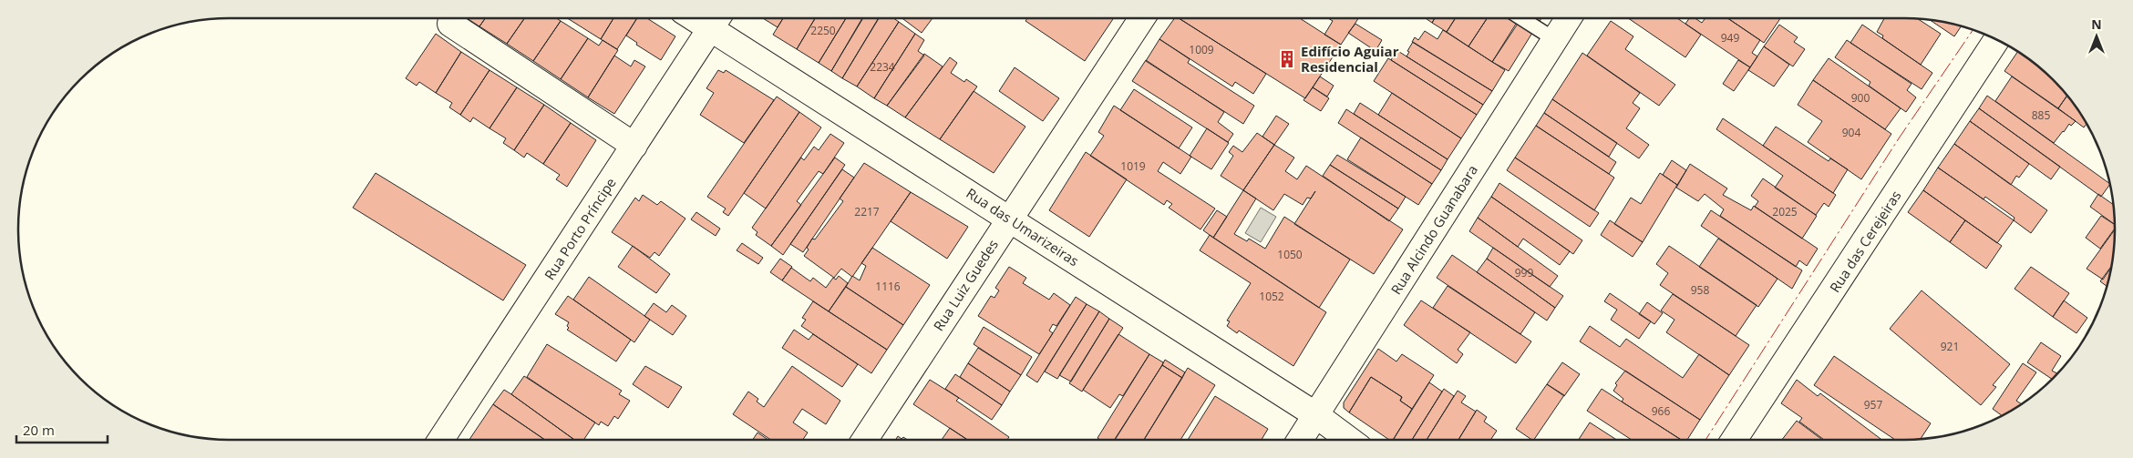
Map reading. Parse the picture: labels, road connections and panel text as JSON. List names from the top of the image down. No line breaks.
{"streets":{"street":["Rua das Umarizeiras","Rua Porto Príncipe","Rua Alcindo Guanabara","Rua das Cerejeiras","Rua Luiz Guedes"]},"crossings":[["Rua das Umarizeiras","Rua Porto Príncipe"],["Rua das Umarizeiras","Rua Alcindo Guanabara"],["Rua das Umarizeiras","Rua Luiz Guedes"]],"places":{"building":["Edifício Aguiar Residencial"]},"house_numbers":["2250","949","1009","2234","900","885","904","1019","2217","2025","1050","999","1116","958","1052","921","957","966"],"scale_bar":"20 m","north":"top"}
